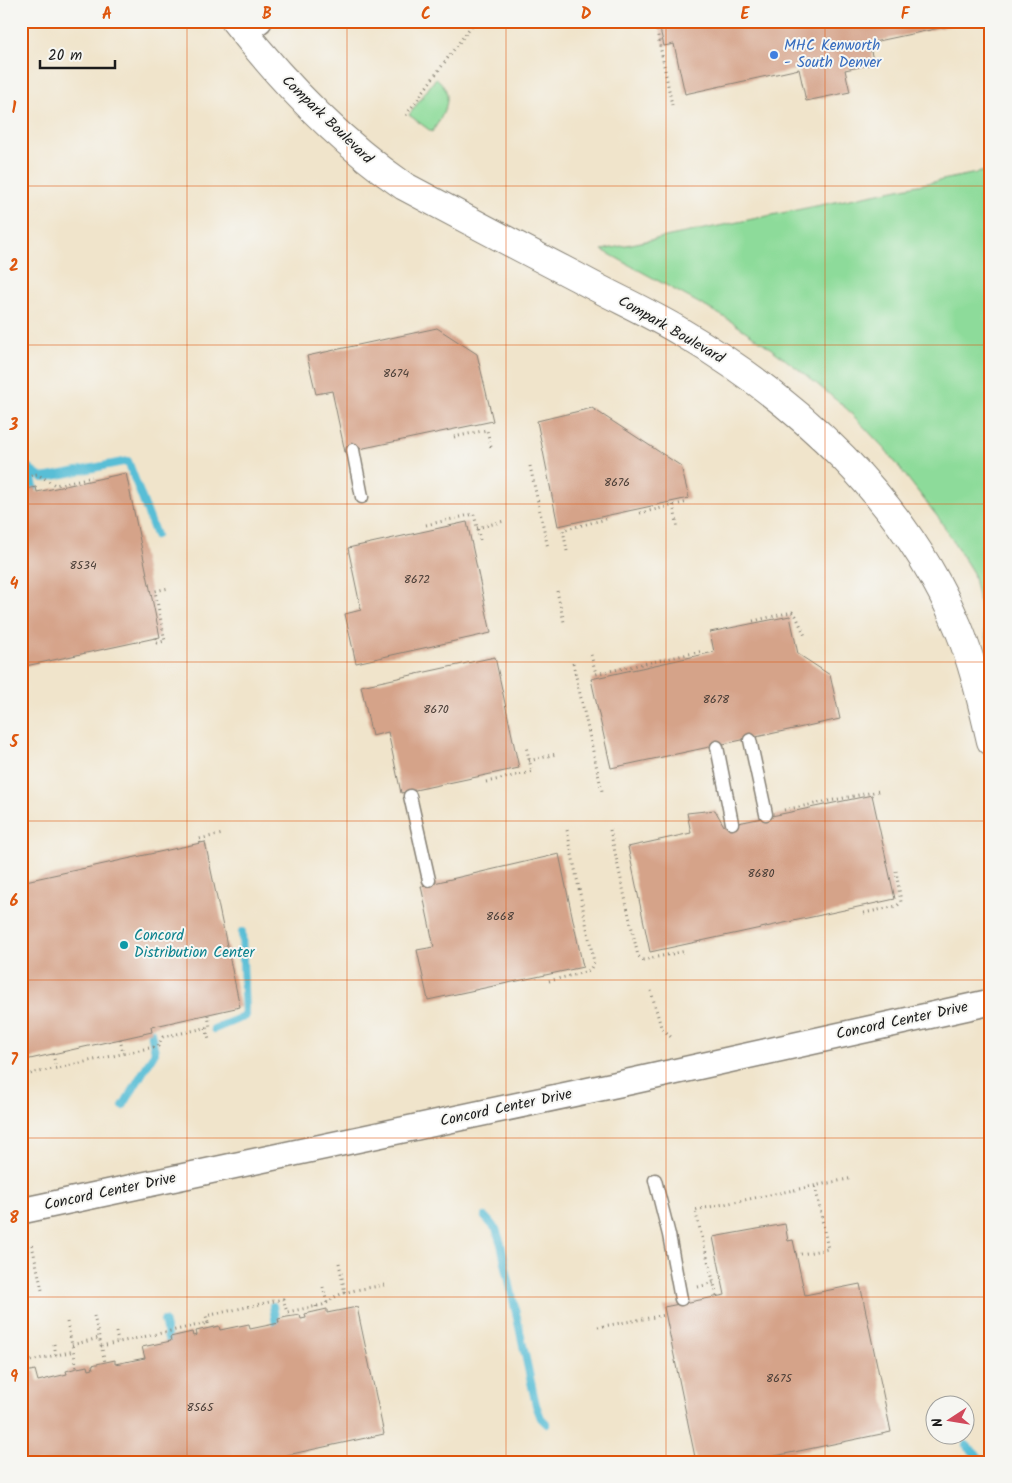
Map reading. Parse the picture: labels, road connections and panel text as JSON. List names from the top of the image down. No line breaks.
{"streets":{"street":["Compark Boulevard","Concord Center Drive"]},"places":["MHC Kenworth - South Denver","Concord Distribution Center"],"house_numbers":["8674","8676","8534","8672","8678","8670","8680","8668","8675","8565"],"scale_bar":"20 m","north":"left","grid":{"columns":["A","B","C","D","E","F"],"rows":["1","2","3","4","5","6","7","8","9"]}}
